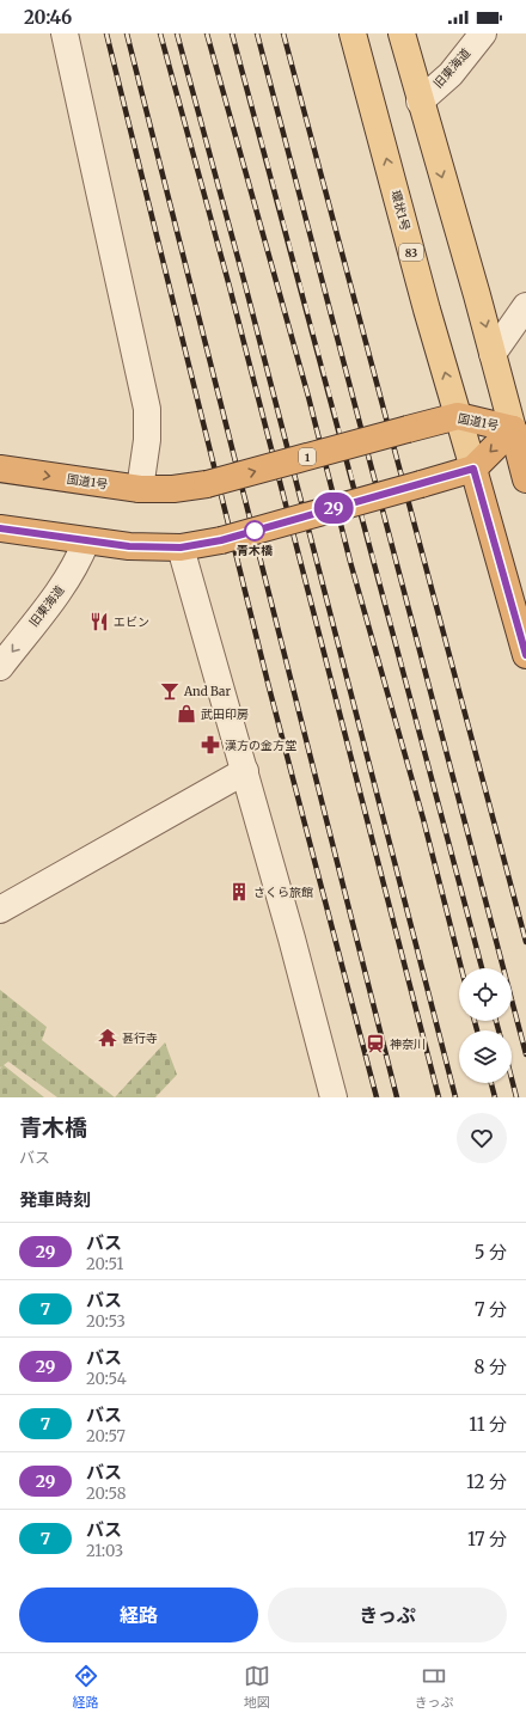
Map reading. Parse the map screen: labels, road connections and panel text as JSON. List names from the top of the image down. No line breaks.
{"streets":{"highway":["国道1号","1"],"main road":["環状1号","83"],"street":["旧東海道"]},"crossings":[["旧東海道","国道1号"],["環状1号","国道1号"]],"one_way":["旧東海道"],"places":{"other":["青木橋"],"restaurant":["エビン"],"bar":["And Bar"],"shop":["武田印房"],"pharmacy":["漢方の金方堂"],"building":["さくら旅館"],"temple":["甚行寺"],"station":["神奈川"]},"lines":["bus line 29"],"page":{"status":"20:46","on_map":"29","heading":[["青木橋","バス"],"発車時刻"],"list":[{"mark":"29","name":"バス","note":"20:51","value":"5 分"},{"mark":"7","name":"バス","note":"20:53","value":"7 分"},{"mark":"29","name":"バス","note":"20:54","value":"8 分"},{"mark":"7","name":"バス","note":"20:57","value":"11 分"},{"mark":"29","name":"バス","note":"20:58","value":"12 分"},{"mark":"7","name":"バス","note":"21:03","value":"17 分"}],"buttons":["経路","きっぷ"],"tabs":["経路","地図","きっぷ"]}}
